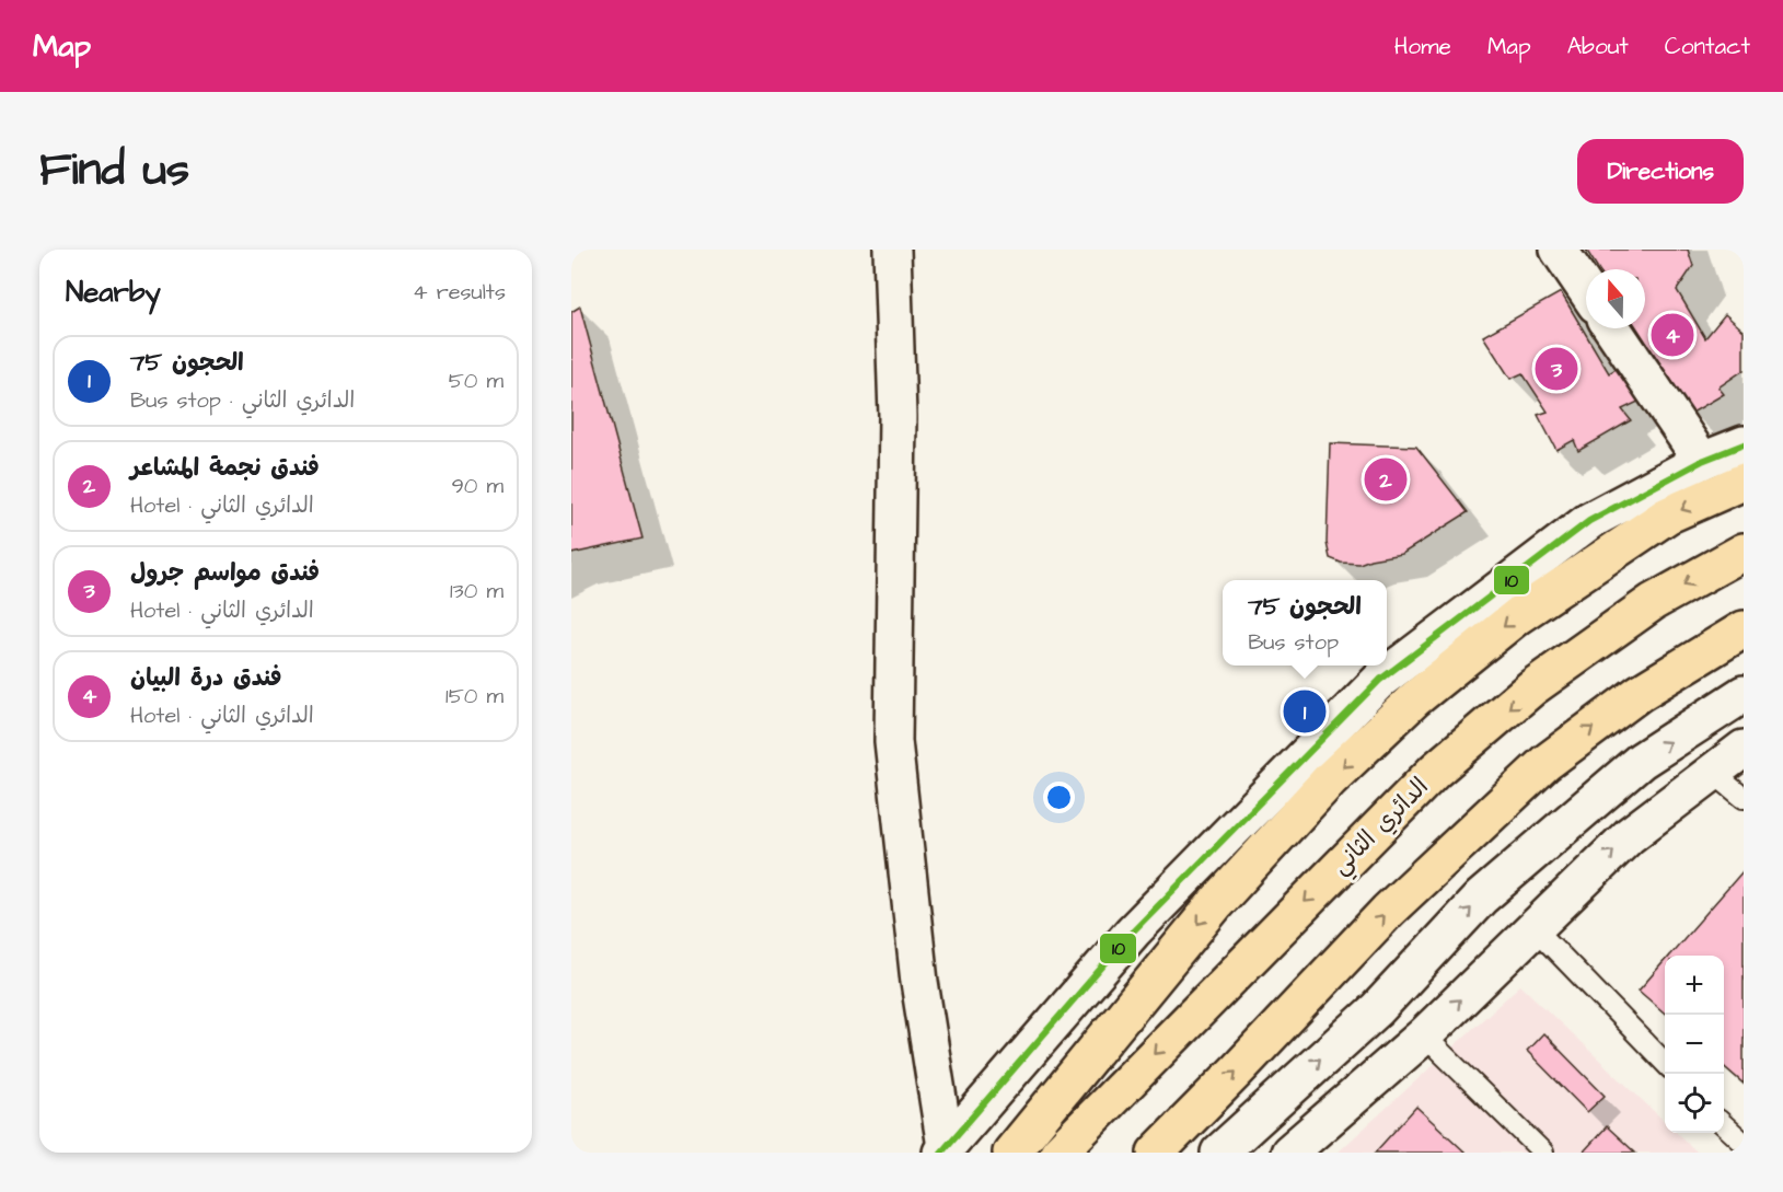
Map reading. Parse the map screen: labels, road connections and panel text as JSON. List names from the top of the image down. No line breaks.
{"streets":{"highway":["الدائري الثاني"]},"lines":["transit line 10"],"north":"top","page":{"header":"Map","nav":["Home","Map","About","Contact"],"title":"Find us","buttons":"Directions","heading":["Nearby","4 results"],"pins":["4","3","2","1"],"list":[{"mark":"1","name":"الحجون 75","note":"Bus stop · الدائري الثاني","value":"50 m"},{"mark":"2","name":"فندق نجمة المشاعر","note":"Hotel · الدائري الثاني","value":"90 m"},{"mark":"3","name":"فندق مواسم جرول","note":"Hotel · الدائري الثاني","value":"130 m"},{"mark":"4","name":"فندق درة البيان","note":"Hotel · الدائري الثاني","value":"150 m"}],"popup":["الحجون 75","Bus stop"],"map_buttons":["+","−"]}}
